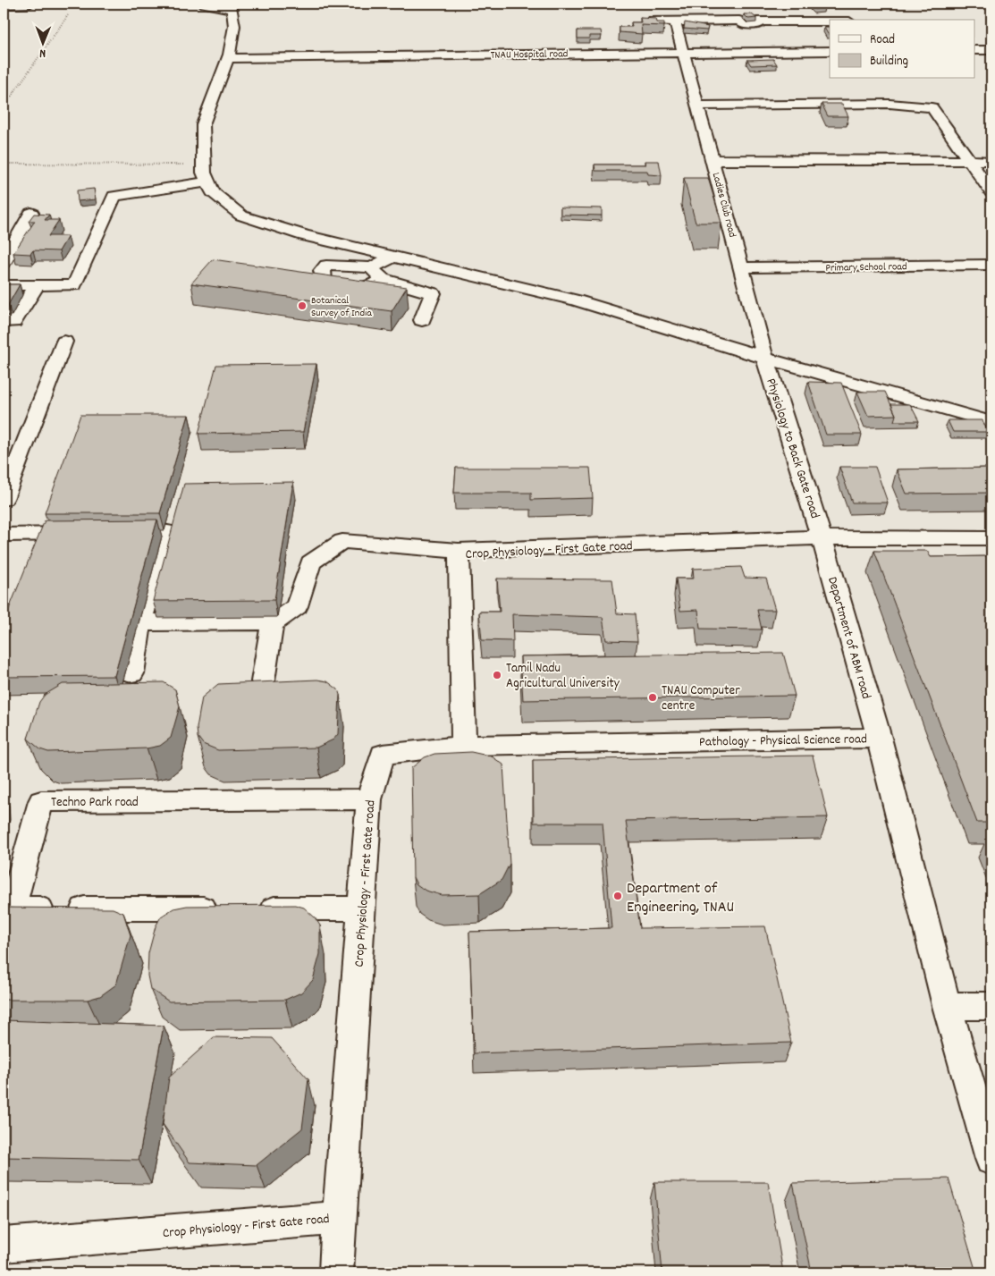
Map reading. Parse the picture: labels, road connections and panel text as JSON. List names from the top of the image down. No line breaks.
{"streets":{"street":["TNAU Hospital road","Ladies Club road","Primary School road","Physiology to Back Gate road","Crop Physiology - First Gate road","Department of ABM road","Pathology - Physical Science road","Techno Park road"]},"crossings":[["TNAU Hospital road","Ladies Club road"],["Ladies Club road","Primary School road"],["Ladies Club road","Physiology to Back Gate road"],["Physiology to Back Gate road","Crop Physiology - First Gate road"],["Physiology to Back Gate road","Department of ABM road"],["Crop Physiology - First Gate road","Department of ABM road"],["Crop Physiology - First Gate road","Pathology - Physical Science road"],["Crop Physiology - First Gate road","Techno Park road"],["Department of ABM road","Pathology - Physical Science road"]],"places":["Botanical Survey of India","Tamil Nadu Agricultural University","TNAU Computer centre","Department of Engineering, TNAU"],"legend":["Road","Building"],"north":"bottom"}
